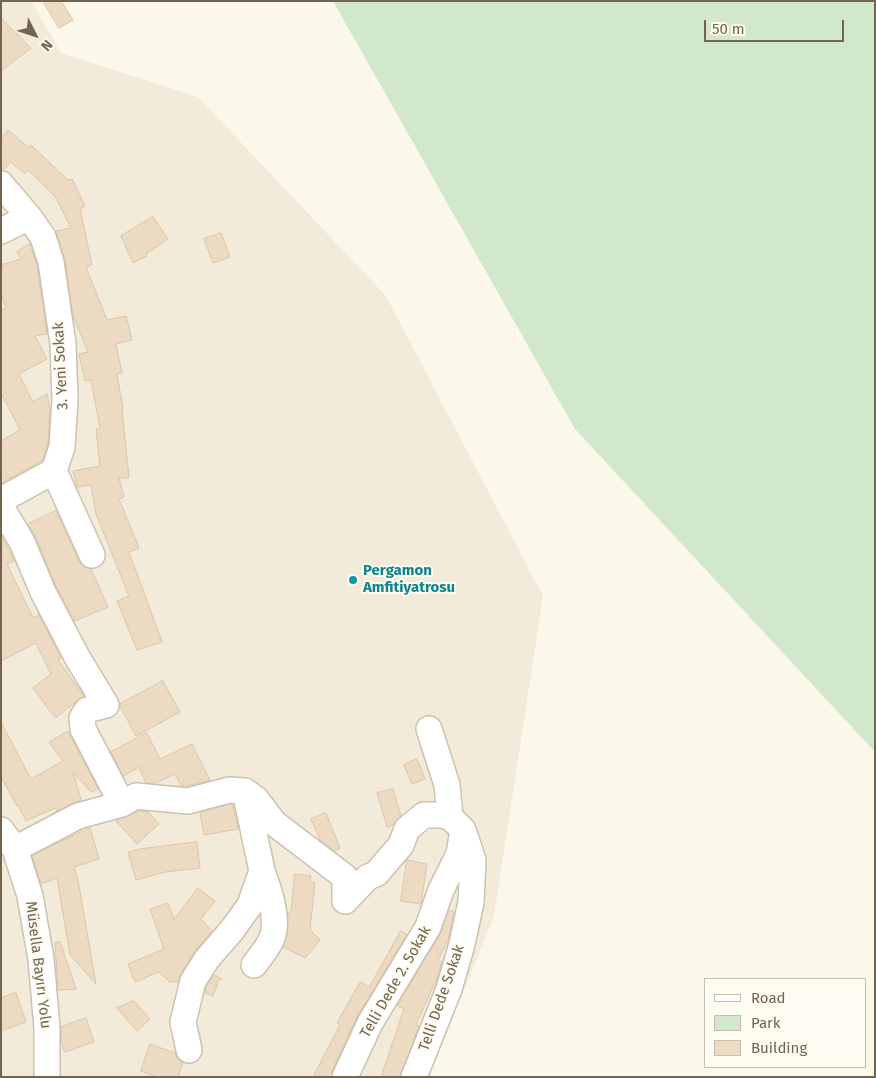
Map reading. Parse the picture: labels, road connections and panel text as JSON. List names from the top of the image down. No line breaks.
{"streets":{"street":["3. Yeni Sokak","Müsella Bayırı Yolu","Telli Dede 2. Sokak","Telli Dede Sokak"]},"crossings":[["Telli Dede 2. Sokak","Telli Dede Sokak"]],"places":["Pergamon Amfitiyatrosu"],"legend":["Road","Park","Building"],"scale_bar":"50 m","north":"bottom right"}
